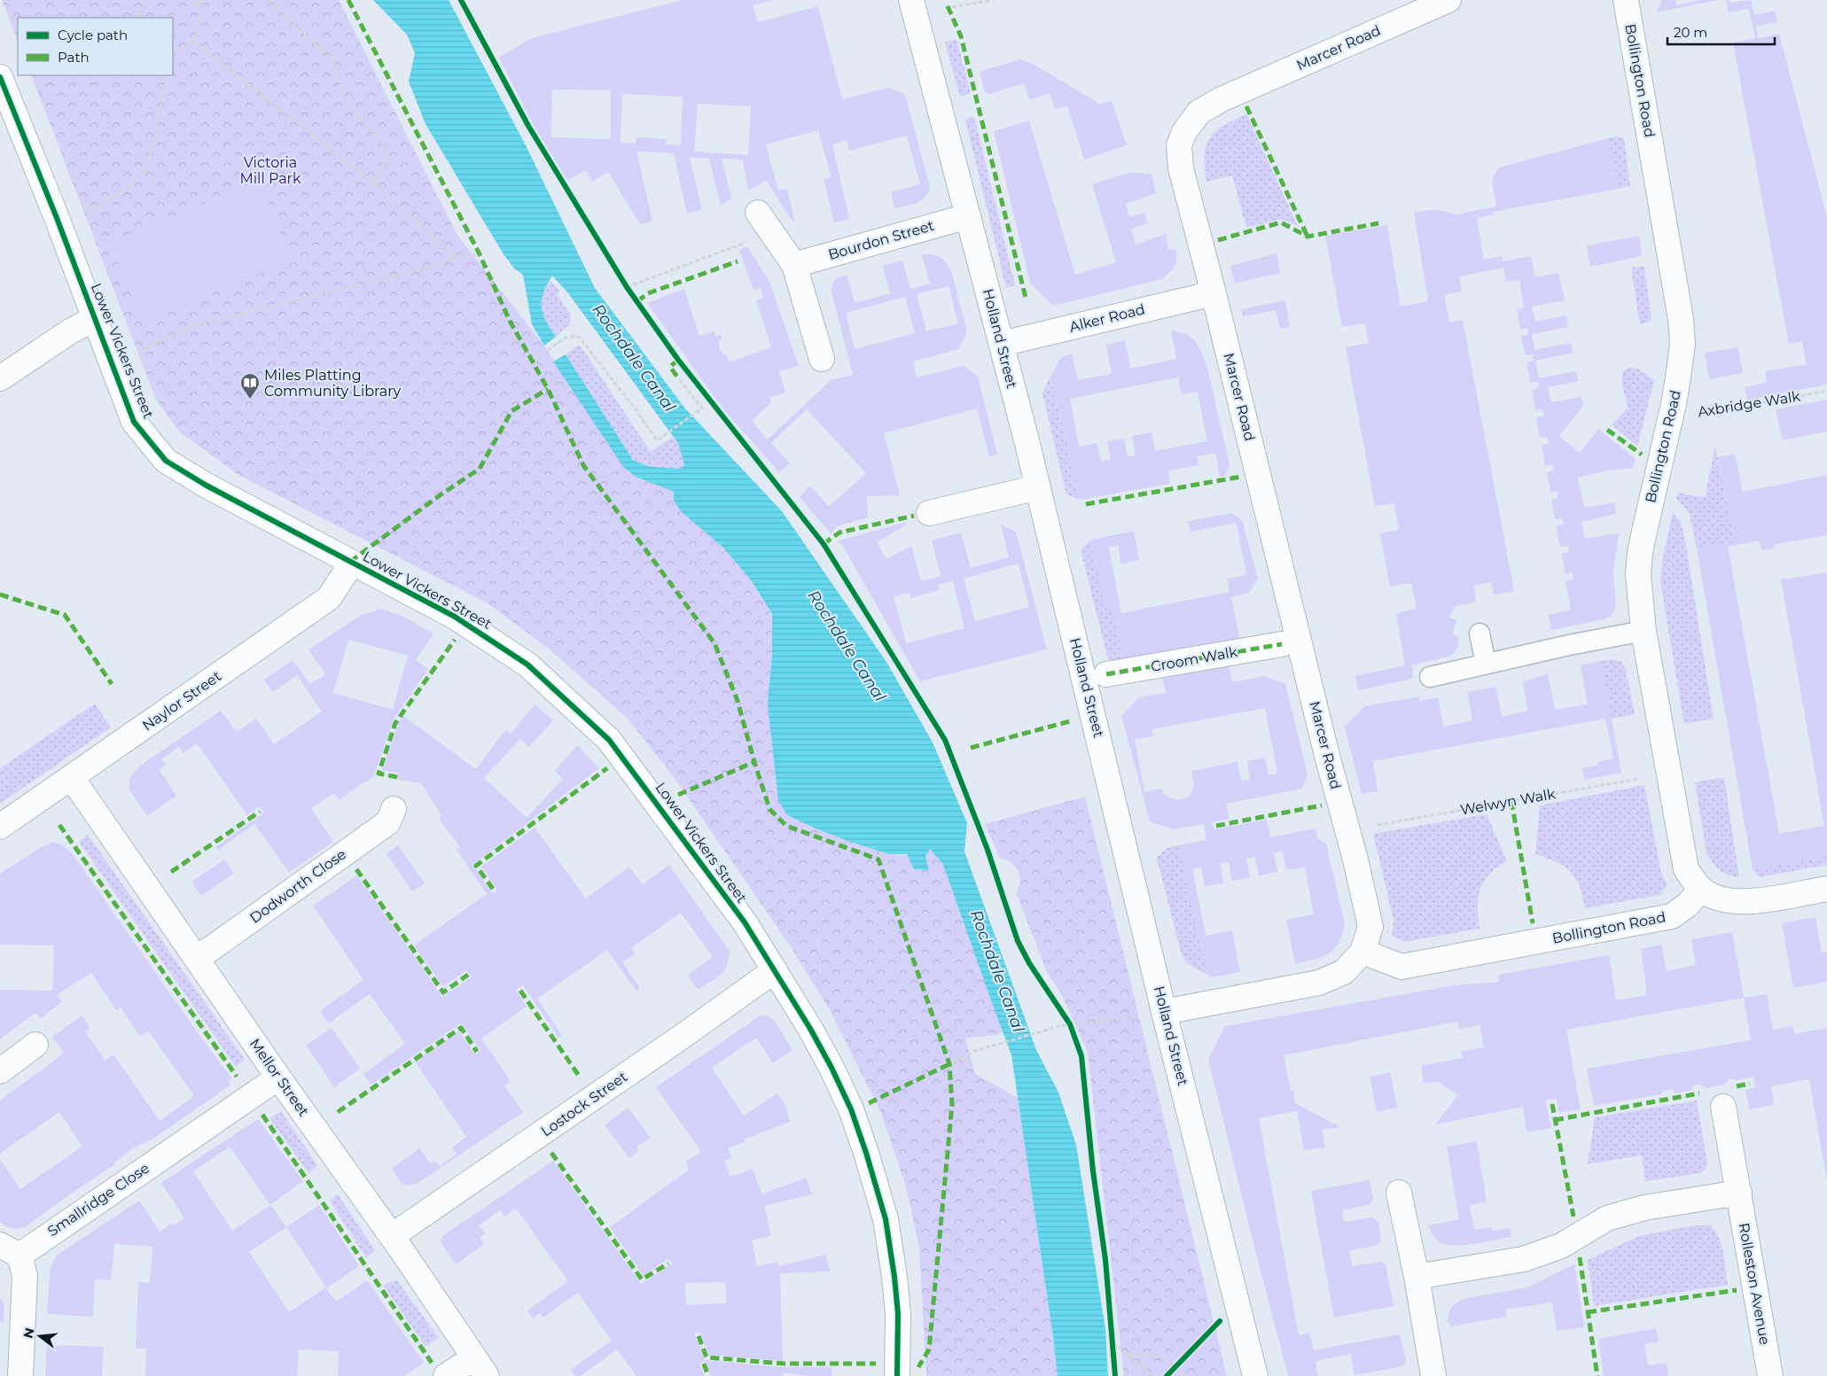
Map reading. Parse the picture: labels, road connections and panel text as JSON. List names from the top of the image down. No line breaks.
{"streets":{"street":["Marcer Road","Bollington Road","Bourdon Street","Alker Road","Holland Street","Lower Vickers Street","Croom Walk","Naylor Street","Dodworth Close","Mellor Street","Lostock Street","Smallridge Close","Rolleston Avenue"],"path":["Axbridge Walk","Welwyn Walk"]},"crossings":[["Marcer Road","Bollington Road"],["Marcer Road","Alker Road"],["Marcer Road","Holland Street"],["Bollington Road","Axbridge Walk"],["Bourdon Street","Holland Street"],["Alker Road","Holland Street"],["Lower Vickers Street","Naylor Street"],["Lower Vickers Street","Lostock Street"],["Naylor Street","Mellor Street"],["Dodworth Close","Mellor Street"],["Mellor Street","Lostock Street"],["Mellor Street","Smallridge Close"]],"water":["Rochdale Canal"],"parks":["Victoria Mill Park"],"places":{"library":["Miles Platting Community Library"]},"legend":["Cycle path","Path"],"scale_bar":"20 m","north":"left"}
